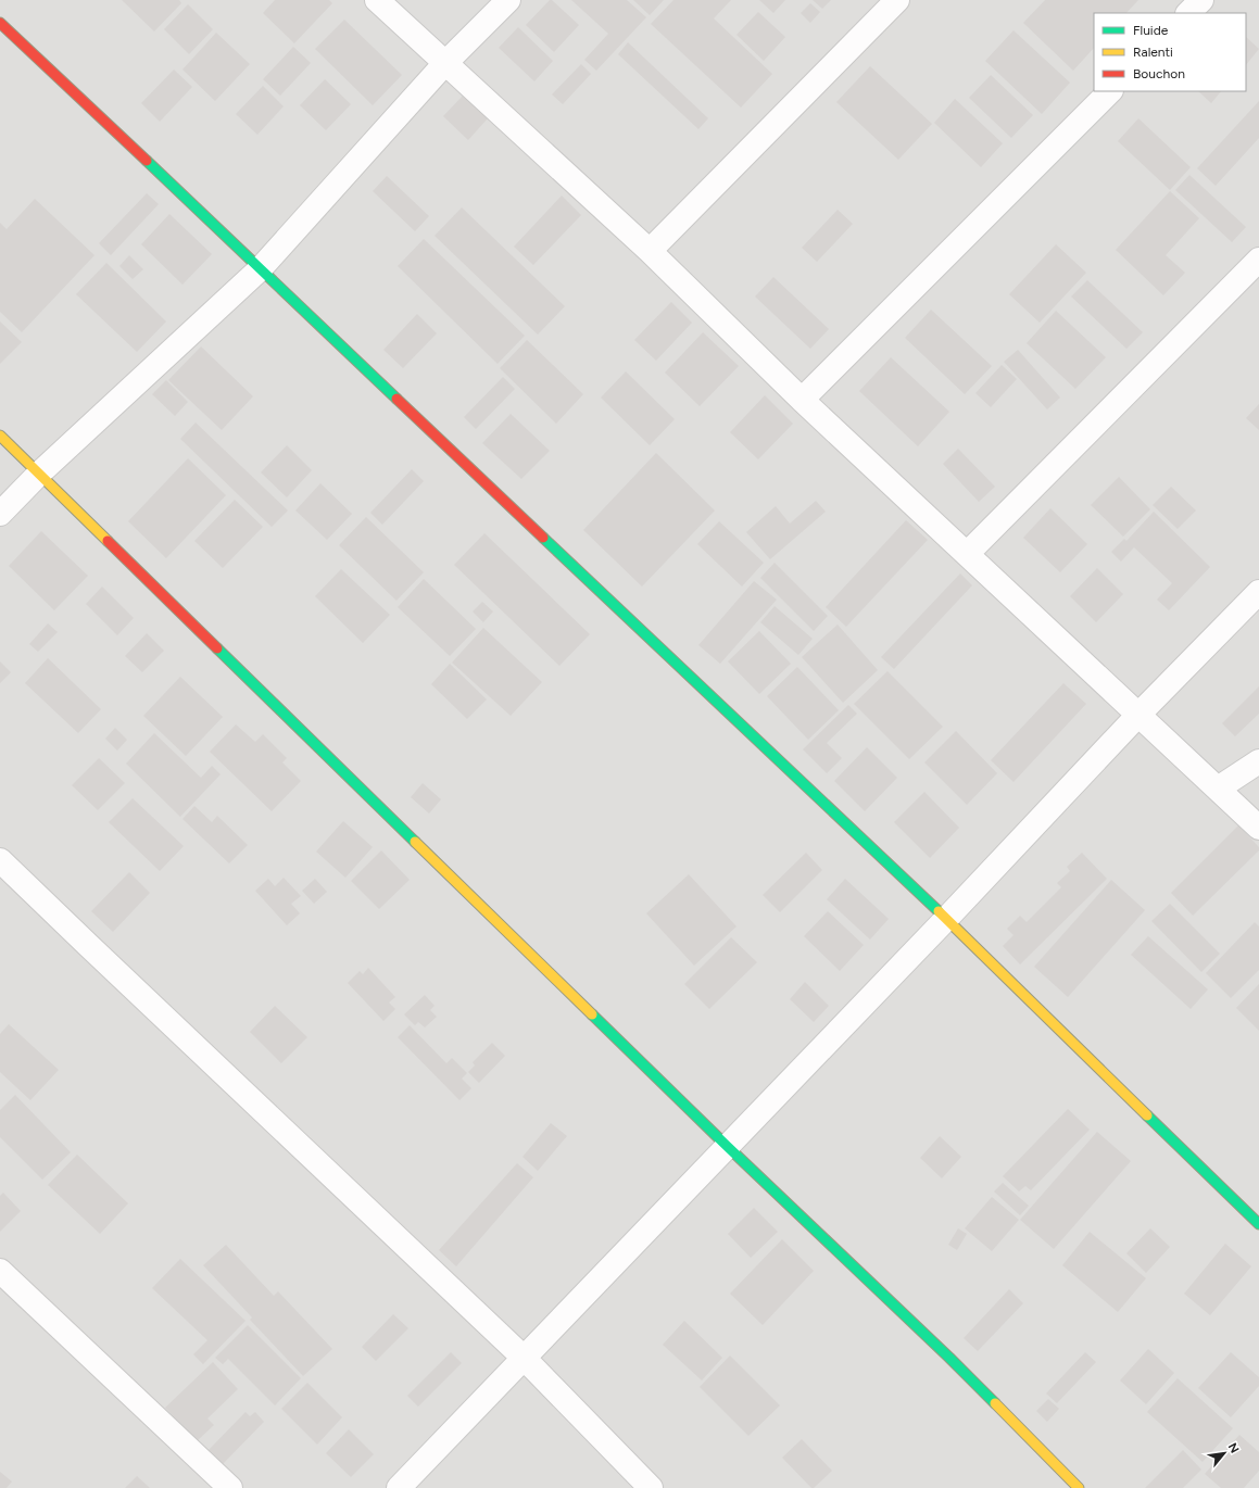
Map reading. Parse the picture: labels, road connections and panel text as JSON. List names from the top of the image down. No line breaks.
{"legend":["Fluide","Ralenti","Bouchon"],"north":"top right"}
